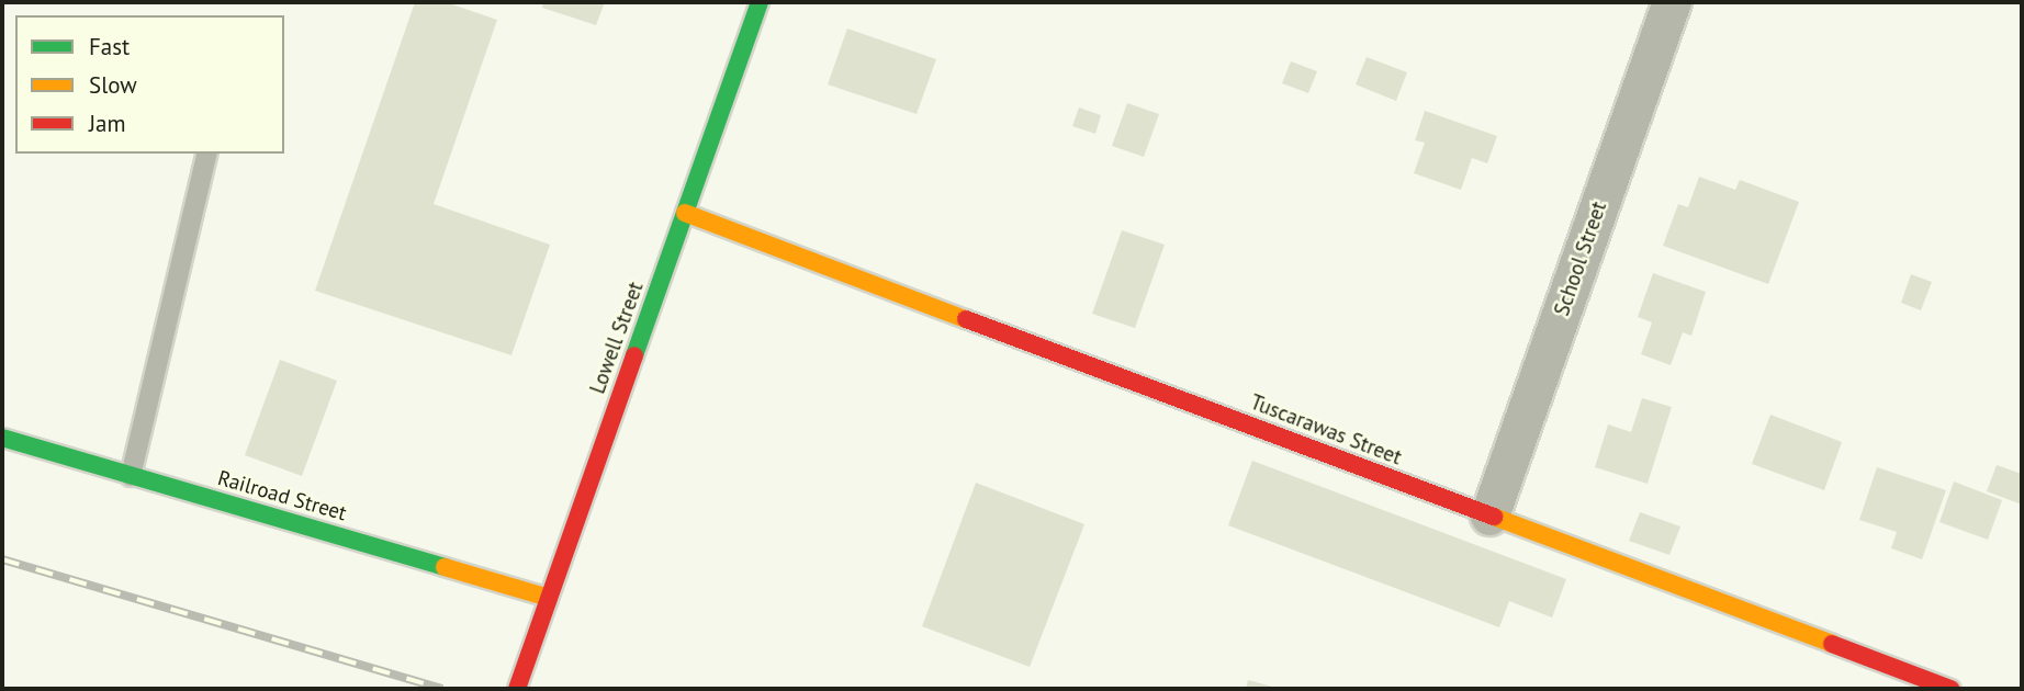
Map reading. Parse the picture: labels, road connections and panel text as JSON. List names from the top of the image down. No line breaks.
{"streets":{"street":["School Street","Lowell Street","Tuscarawas Street","Railroad Street"]},"crossings":[["School Street","Tuscarawas Street"],["Lowell Street","Tuscarawas Street"],["Lowell Street","Railroad Street"]],"legend":["Fast","Slow","Jam"]}
